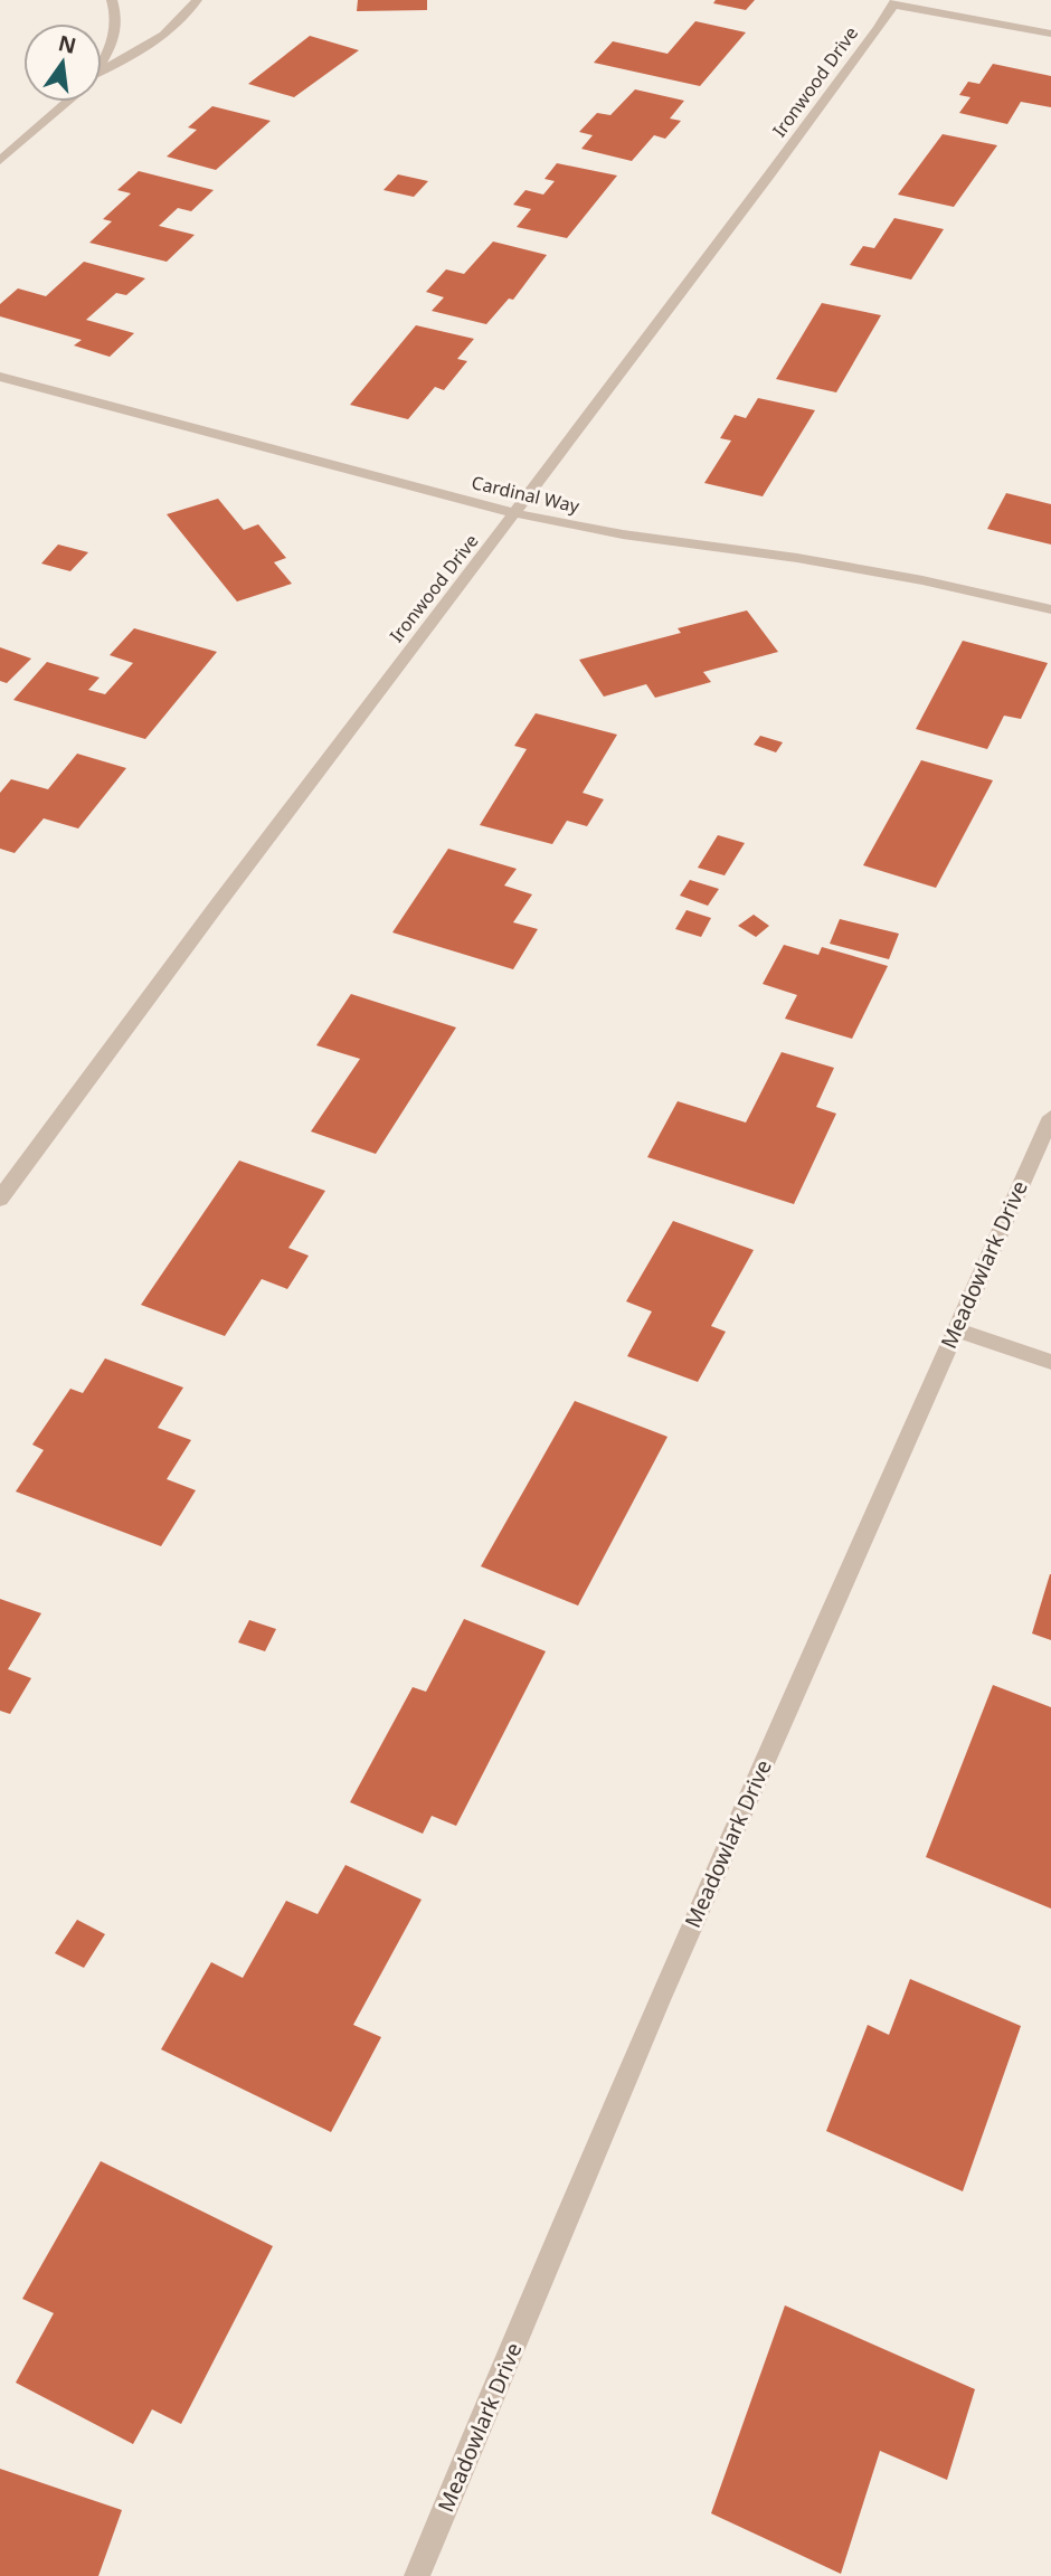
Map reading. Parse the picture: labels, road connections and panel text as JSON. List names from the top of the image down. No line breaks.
{"streets":{"street":["Ironwood Drive","Cardinal Way","Meadowlark Drive"]},"crossings":[["Ironwood Drive","Cardinal Way"]],"north":"top"}
